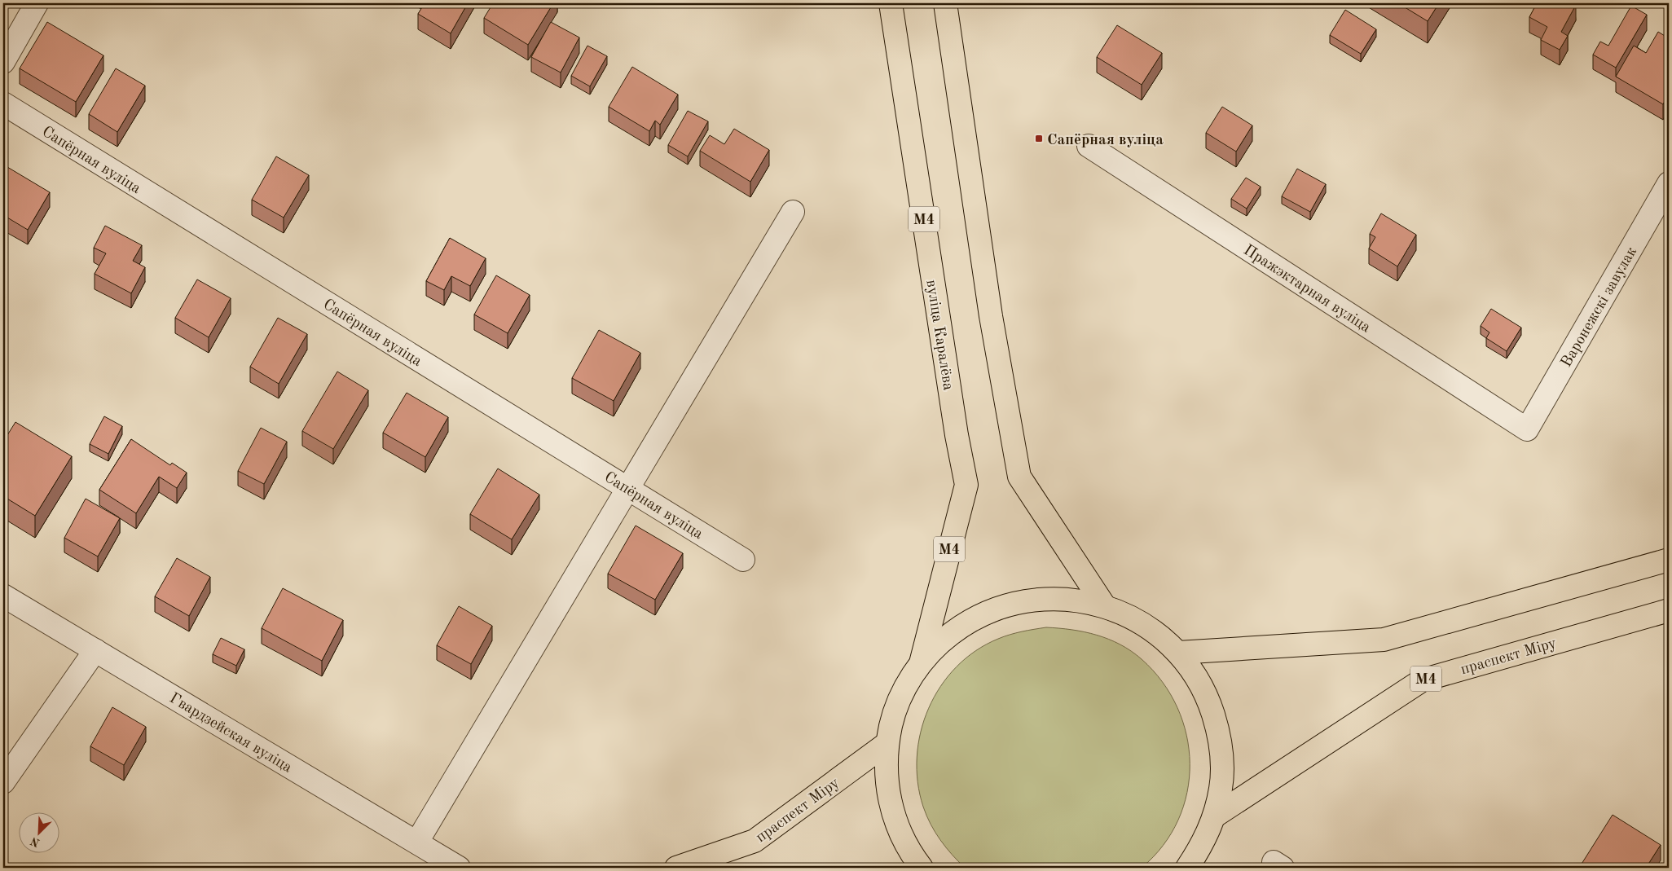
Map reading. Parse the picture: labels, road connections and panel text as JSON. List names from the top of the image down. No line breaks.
{"streets":{"main road":["М4","вуліца Каралёва","праспект Міру"],"street":["Сапёрная вуліца","Пражэктарная вуліца","Варонежскі завулак","Гвардзейская вуліца"]},"crossings":[["Пражэктарная вуліца","Варонежскі завулак"]],"places":{"transit":["Сапёрная вуліца"]},"north":"bottom left"}
